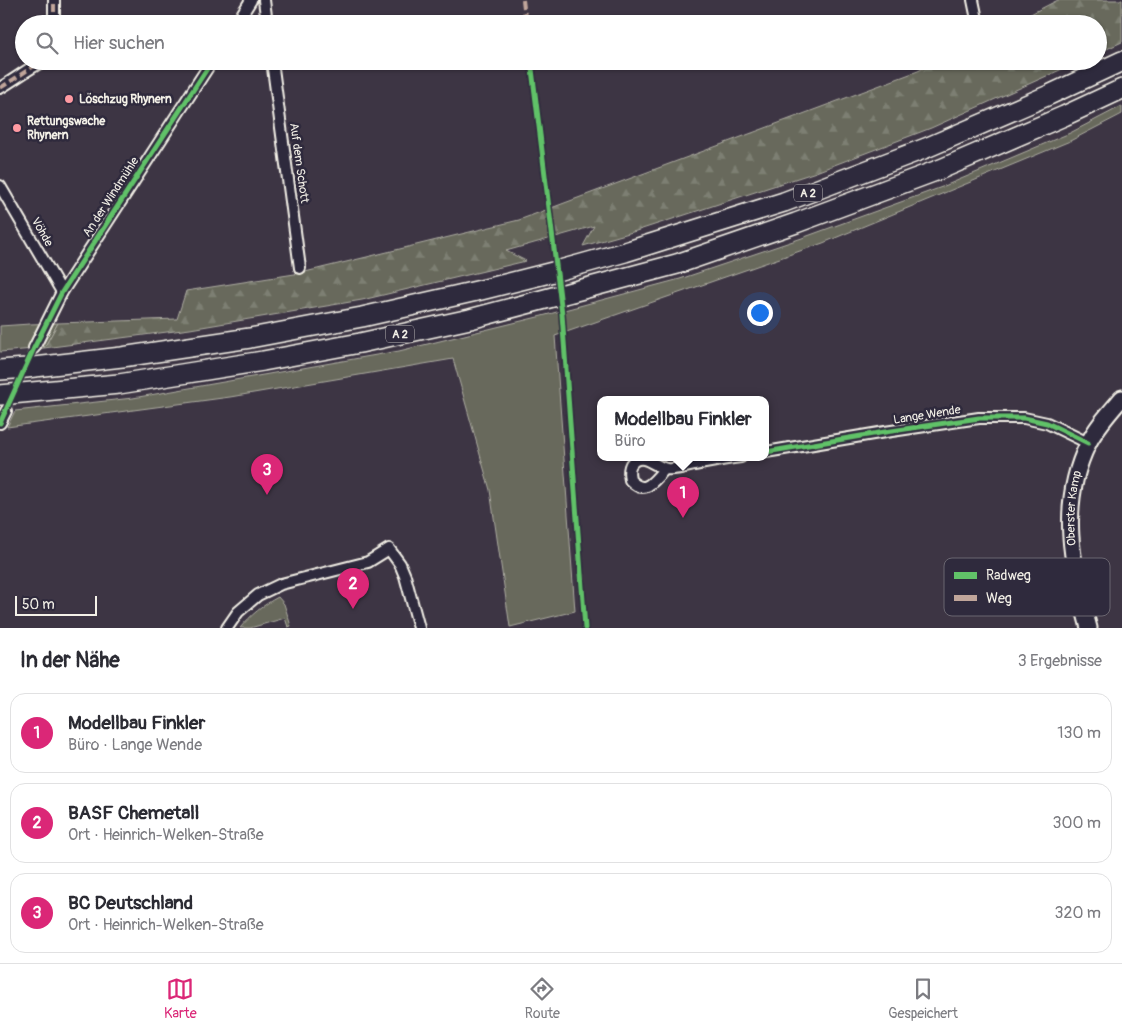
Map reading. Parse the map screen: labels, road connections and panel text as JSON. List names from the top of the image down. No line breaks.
{"streets":{"highway":["A 2"],"main road":["Oberster Kamp"],"street":["Auf dem Schott","An der Windmühle","Vöhde","Lange Wende"]},"crossings":[["An der Windmühle","Vöhde"],["Lange Wende","Oberster Kamp"]],"places":["Löschzug Rhynern","Rettungswache Rhynern"],"legend":["Radweg","Weg"],"scale_bar":"50 m","page":{"search":"Hier suchen","popup":["Modellbau Finkler","Büro"],"pins":["3","1","2"],"scale":"50 m","heading":["In der Nähe","3 Ergebnisse"],"list":[{"mark":"1","name":"Modellbau Finkler","note":"Büro · Lange Wende","value":"130 m"},{"mark":"2","name":"BASF Chemetall","note":"Ort · Heinrich-Welken-Straße","value":"300 m"},{"mark":"3","name":"BC Deutschland","note":"Ort · Heinrich-Welken-Straße","value":"320 m"}],"nav":["Karte","Route","Gespeichert"]}}
